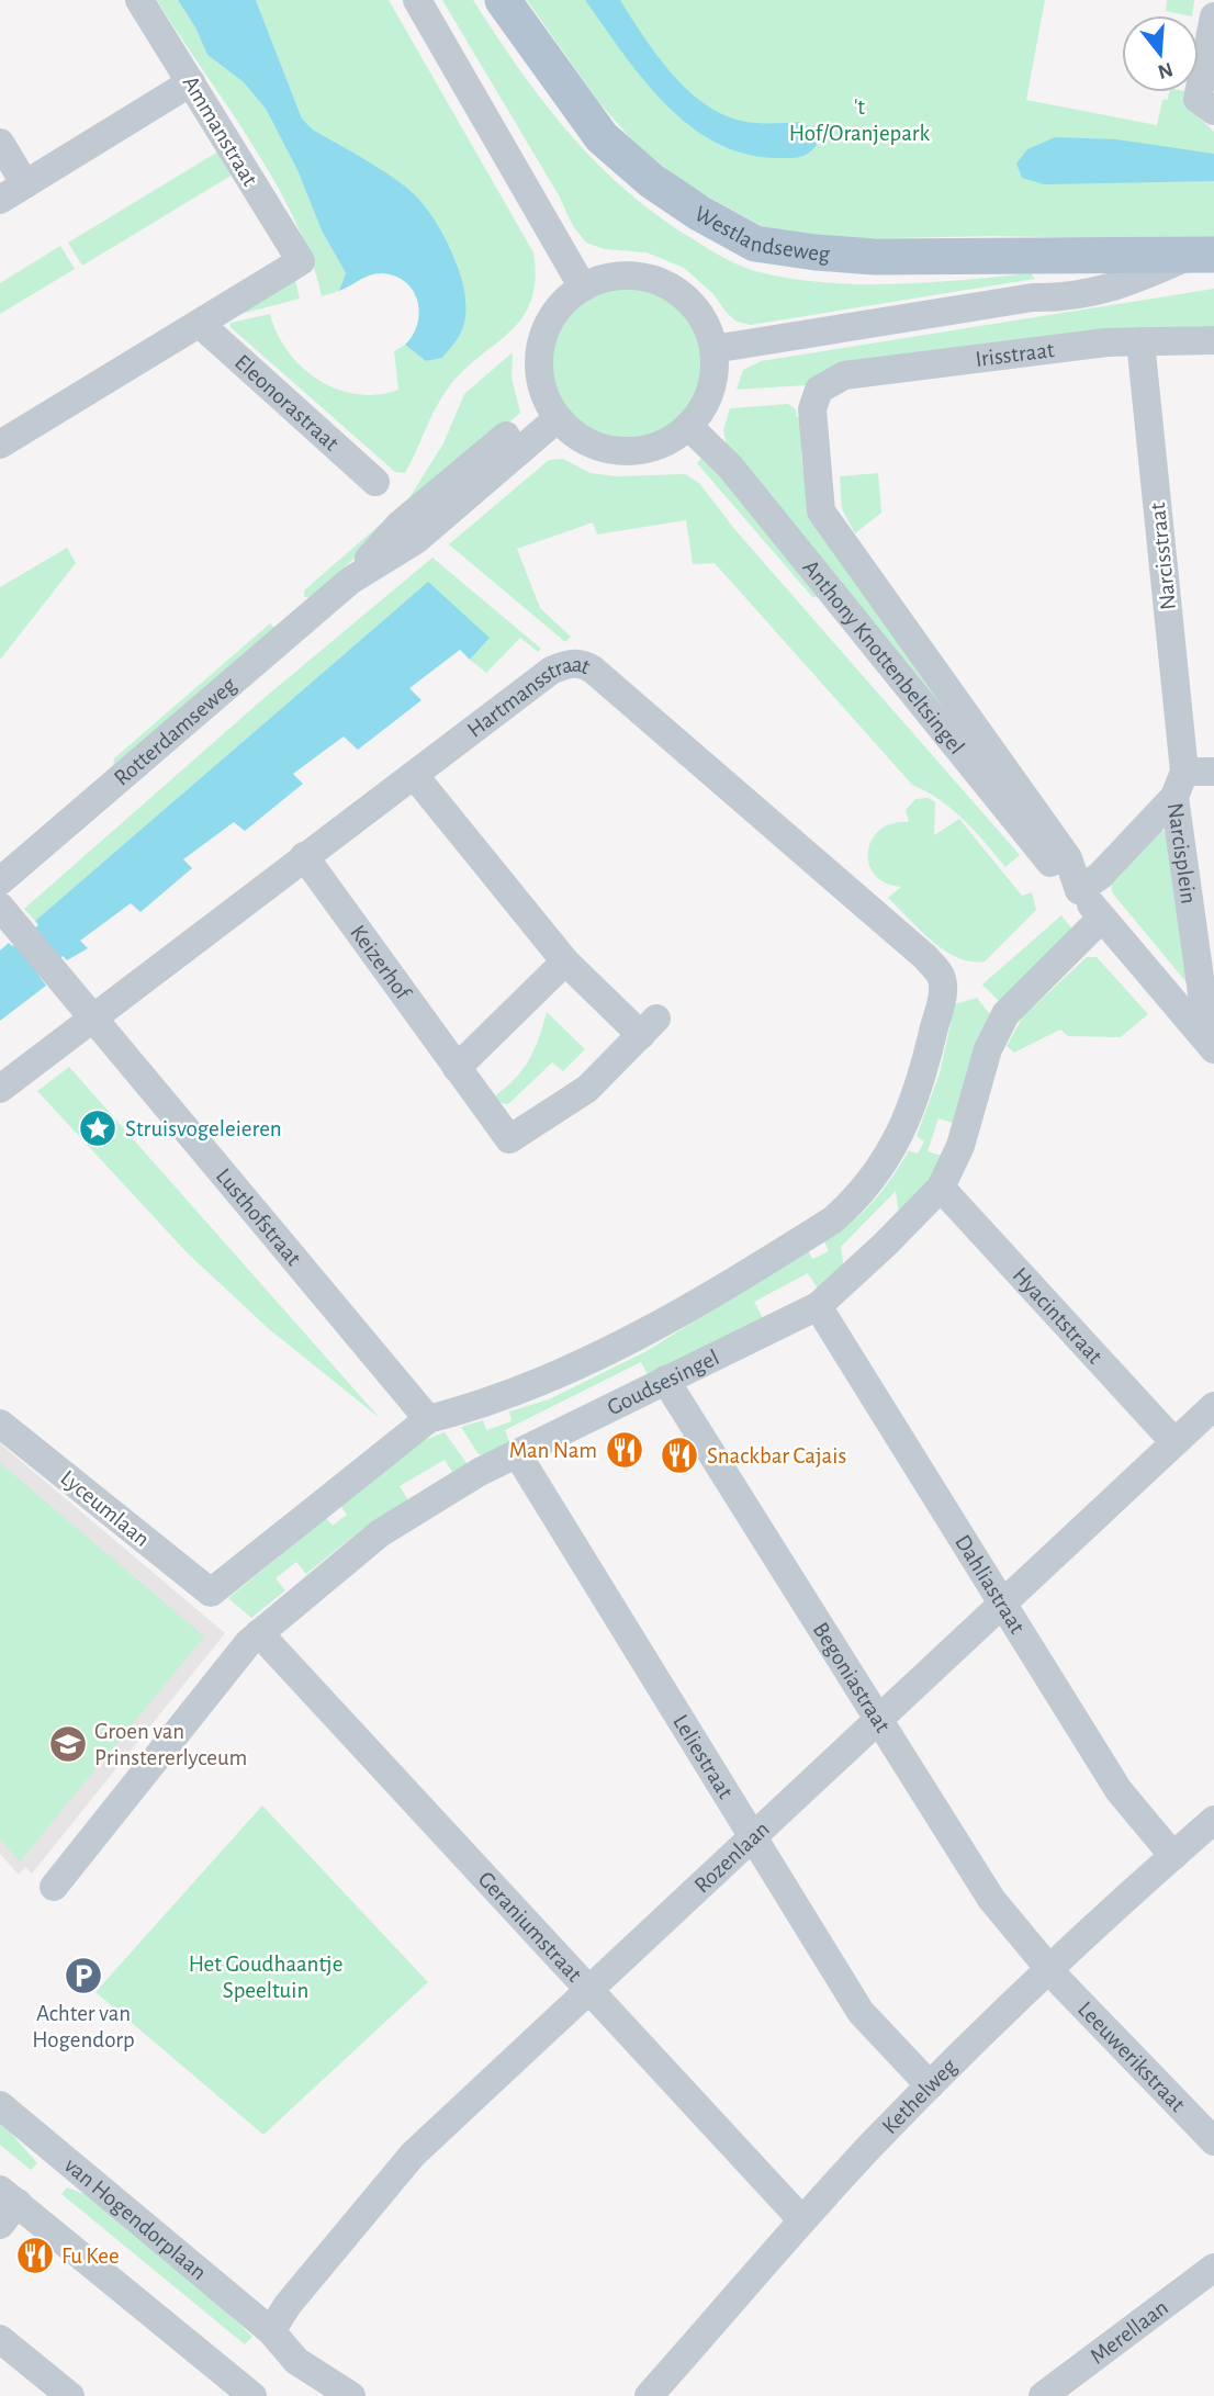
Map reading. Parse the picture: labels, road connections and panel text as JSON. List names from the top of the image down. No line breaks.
{"streets":{"main road":["Westlandseweg"],"street":["Ammanstraat","Irisstraat","Eleonorastraat","Narcisstraat","Anthony Knottenbeltsingel","Hartmansstraat","Rotterdamseweg","Narcisplein","Keizerhof","Lusthofstraat","Hyacintstraat","Goudsesingel","Lyceumlaan","Dahliastraat","Begoniastraat","Leliestraat","Rozenlaan","Geraniumstraat","Leeuwerikstraat","Kethelweg","van Hogendorplaan","Merellaan"]},"crossings":[["Ammanstraat","Eleonorastraat"],["Westlandseweg","Anthony Knottenbeltsingel"],["Westlandseweg","Rotterdamseweg"],["Irisstraat","Narcisstraat"],["Irisstraat","Anthony Knottenbeltsingel"],["Narcisstraat","Narcisplein"],["Anthony Knottenbeltsingel","Rotterdamseweg"],["Anthony Knottenbeltsingel","Narcisplein"],["Anthony Knottenbeltsingel","Goudsesingel"],["Hartmansstraat","Keizerhof"],["Hartmansstraat","Lusthofstraat"],["Hartmansstraat","Lyceumlaan"],["Lusthofstraat","Lyceumlaan"],["Hyacintstraat","Goudsesingel"],["Hyacintstraat","Rozenlaan"],["Goudsesingel","Dahliastraat"],["Goudsesingel","Begoniastraat"],["Goudsesingel","Leliestraat"],["Goudsesingel","Geraniumstraat"],["Dahliastraat","Rozenlaan"],["Dahliastraat","Kethelweg"],["Begoniastraat","Rozenlaan"],["Begoniastraat","Leeuwerikstraat"],["Begoniastraat","Kethelweg"],["Leliestraat","Rozenlaan"],["Leliestraat","Kethelweg"],["Rozenlaan","Geraniumstraat"],["Rozenlaan","van Hogendorplaan"],["Geraniumstraat","Kethelweg"],["Leeuwerikstraat","Kethelweg"]],"parks":["'t Hof/Oranjepark","Het Goudhaantje Speeltuin"],"places":{"place":["Struisvogeleieren"],"restaurant":["Man Nam","Snackbar Cajais","Fu Kee"],"school or university":["Groen van Prinstererlyceum"],"parking":["Achter van Hogendorp"]},"north":"bottom"}
